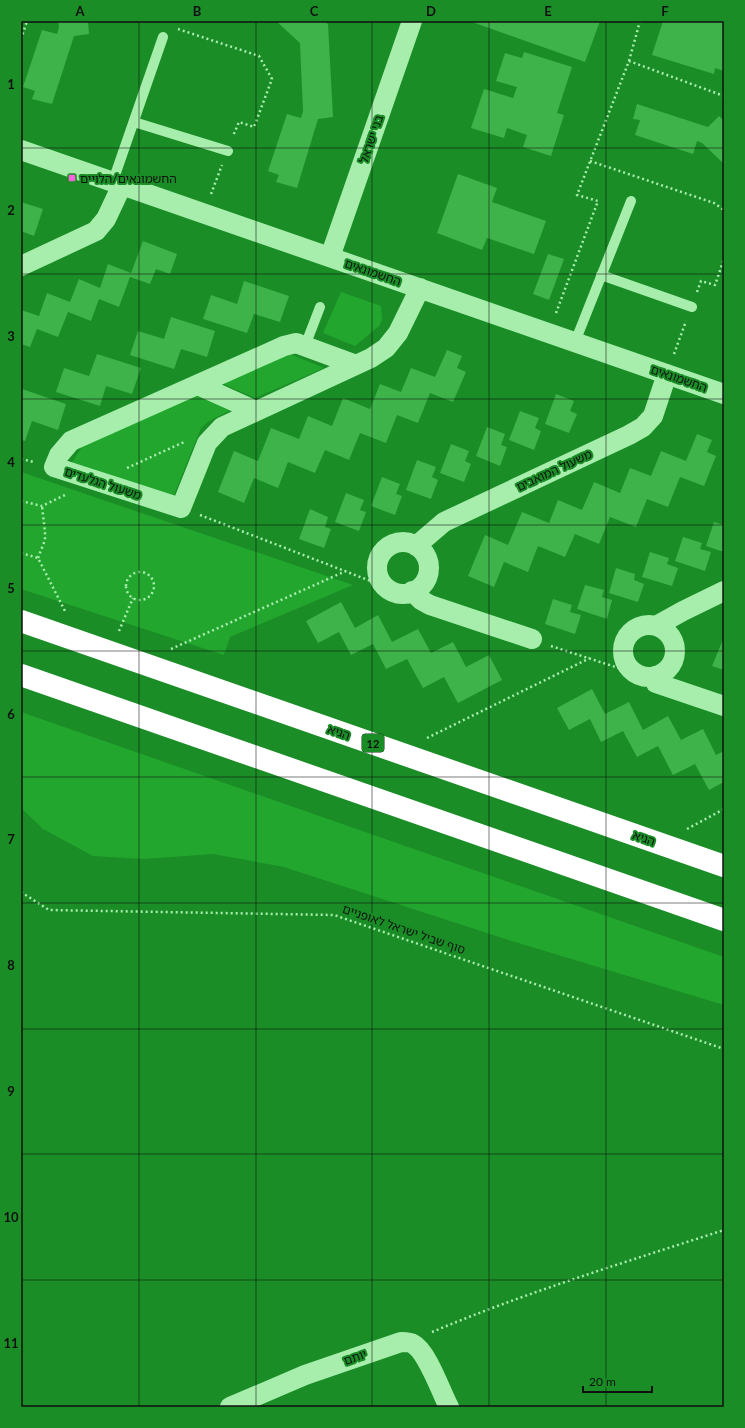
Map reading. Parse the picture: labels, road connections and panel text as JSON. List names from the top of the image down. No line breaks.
{"streets":{"highway":["הגיא","12"],"street":["בני ישראל","החשמונאים","משעול המואבים","משעול הגלעדים","יותם"],"path":["סוף שביל ישראל לאופניים"]},"crossings":[["בני ישראל","החשמונאים"],["החשמונאים","משעול המואבים"]],"places":{"transit":["החשמונאים/הלויים"]},"scale_bar":"20 m","grid":{"columns":["A","B","C","D","E","F"],"rows":["1","2","3","4","5","6","7","8","9","10","11"]}}
